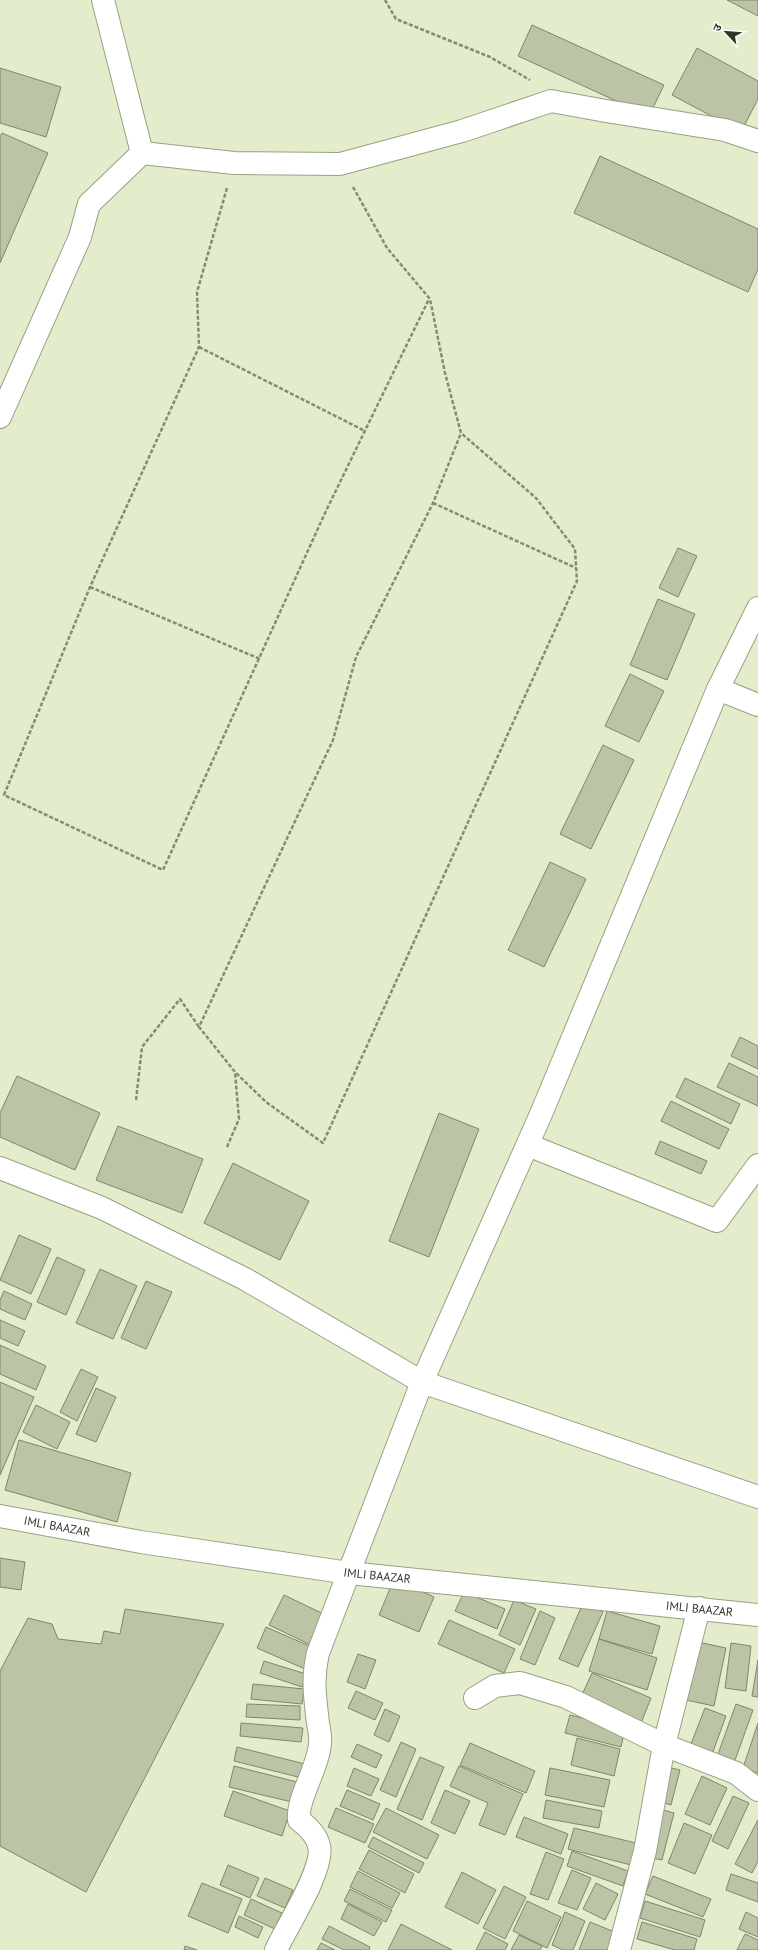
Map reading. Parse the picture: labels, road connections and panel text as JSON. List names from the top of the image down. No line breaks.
{"streets":{"street":["IMLI BAAZAR"]},"north":"top left"}
